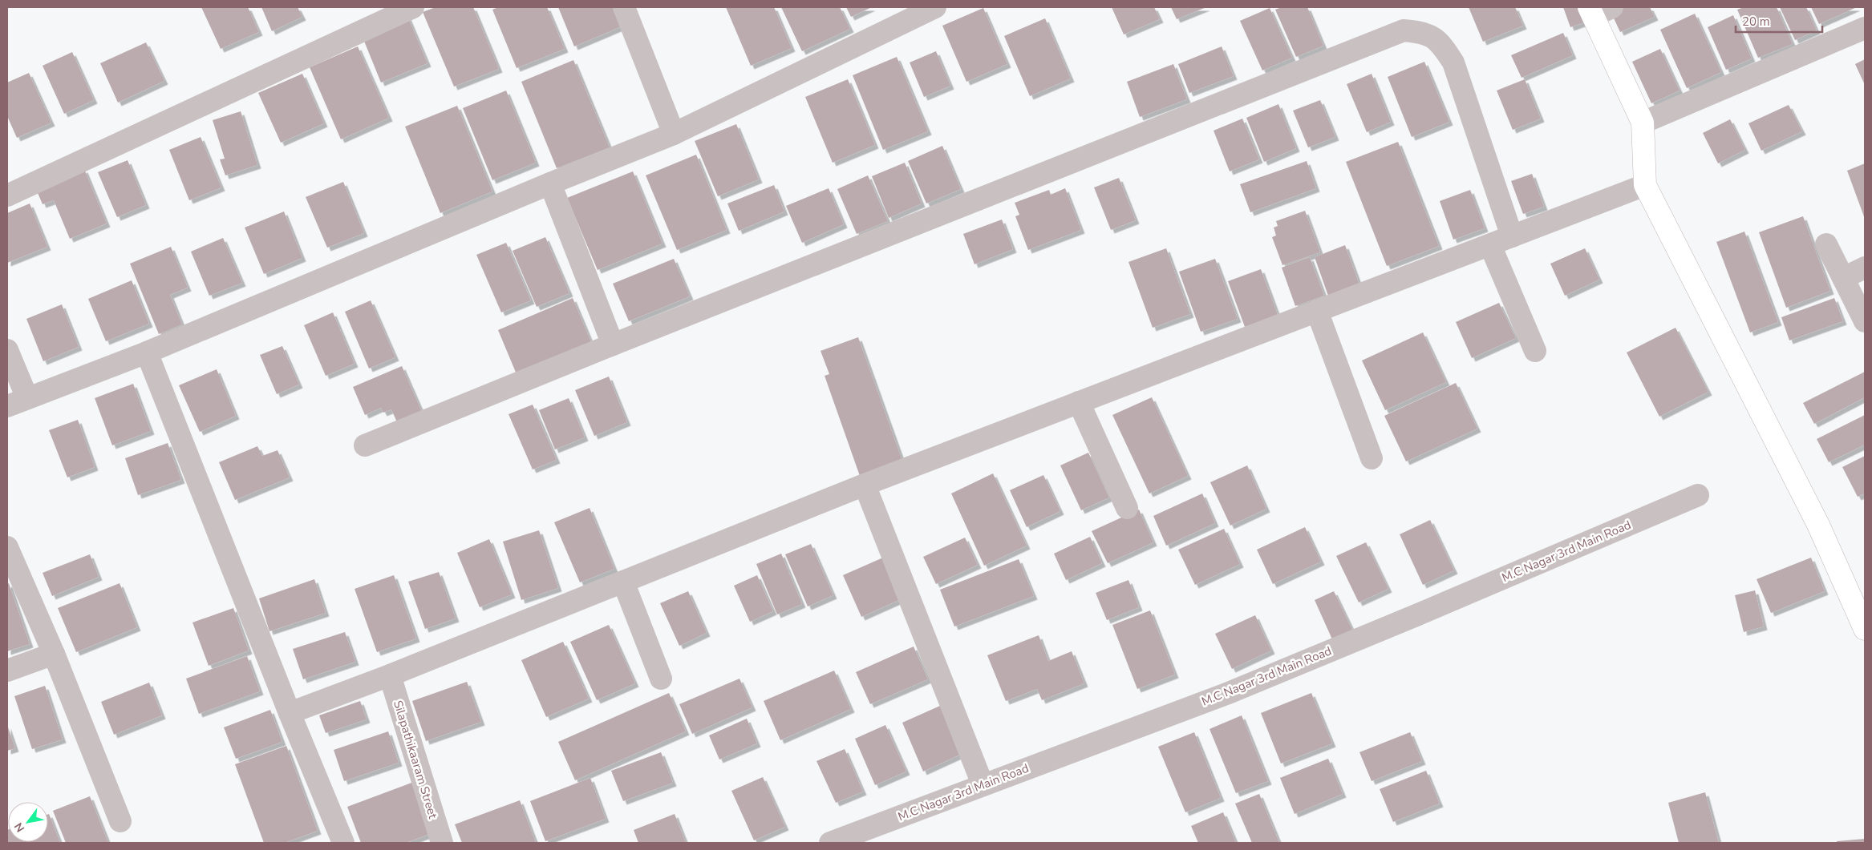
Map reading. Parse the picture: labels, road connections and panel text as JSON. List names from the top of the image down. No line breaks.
{"streets":{"street":["M.C Nagar 3rd Main Road","Silapathikaaram Street"]},"scale_bar":"20 m","north":"bottom left"}
